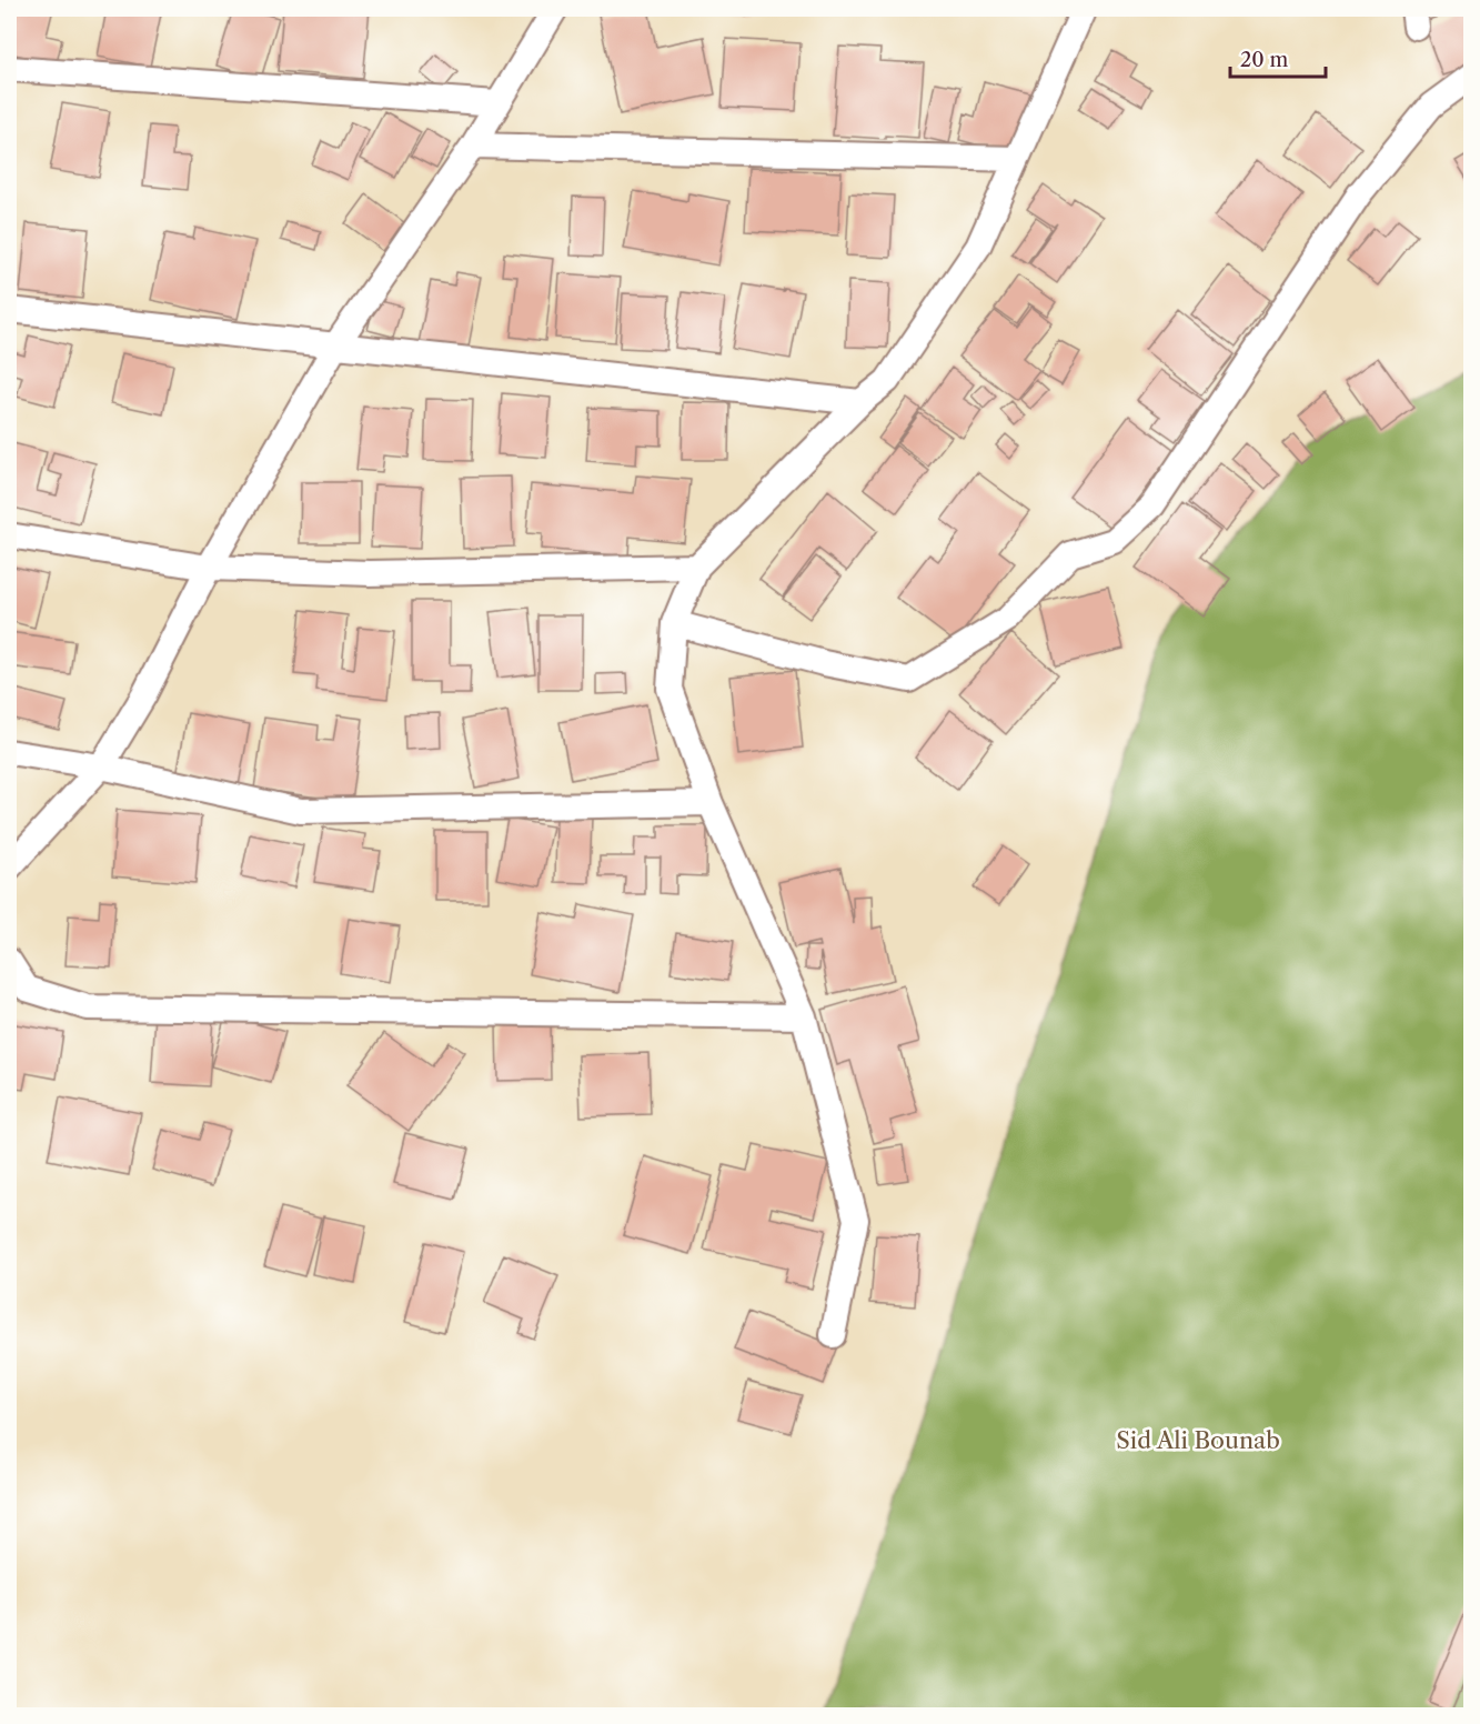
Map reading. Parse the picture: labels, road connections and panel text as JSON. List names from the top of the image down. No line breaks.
{"parks":["Sid Ali Bounab"],"scale_bar":"20 m"}
